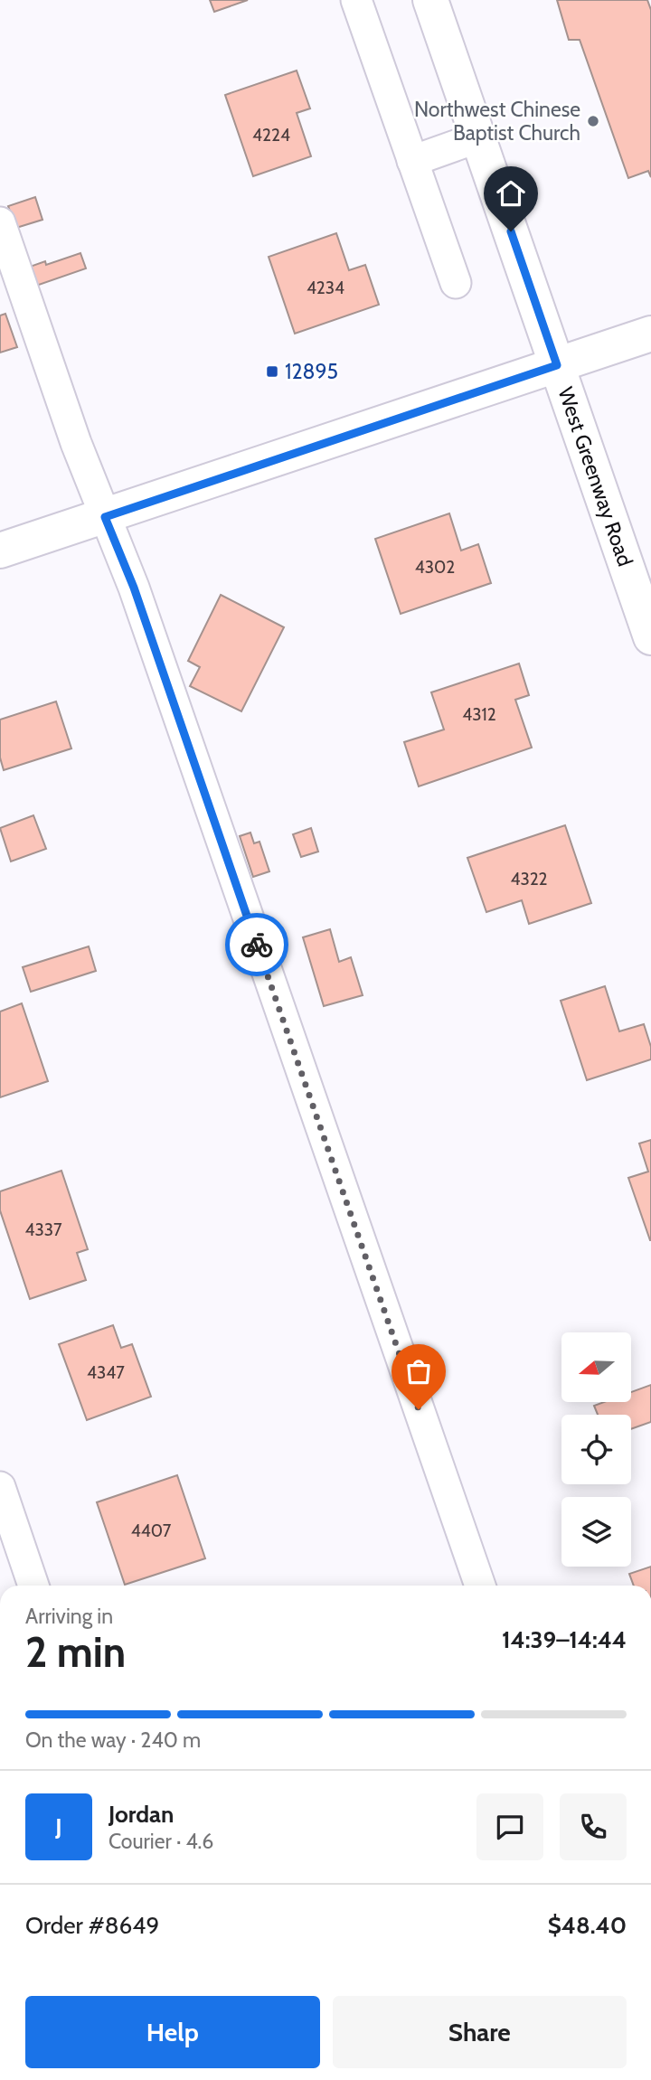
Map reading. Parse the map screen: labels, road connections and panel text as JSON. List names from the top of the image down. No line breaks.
{"streets":{"main road":["West Greenway Road"]},"places":{"other":["Northwest Chinese Baptist Church"],"transit":["12895"]},"house_numbers":["4224","4234","4302","4312","4322","4337","4347","4407"],"north":"left","page":{"heading":["2 min","Arriving in","14:39–14:44"],"panel":["Jordan","Courier · 4.6","Order #8649","$48.40"],"bar":"On the way · 240 m","round":"J","buttons":["Help","Share"]}}
